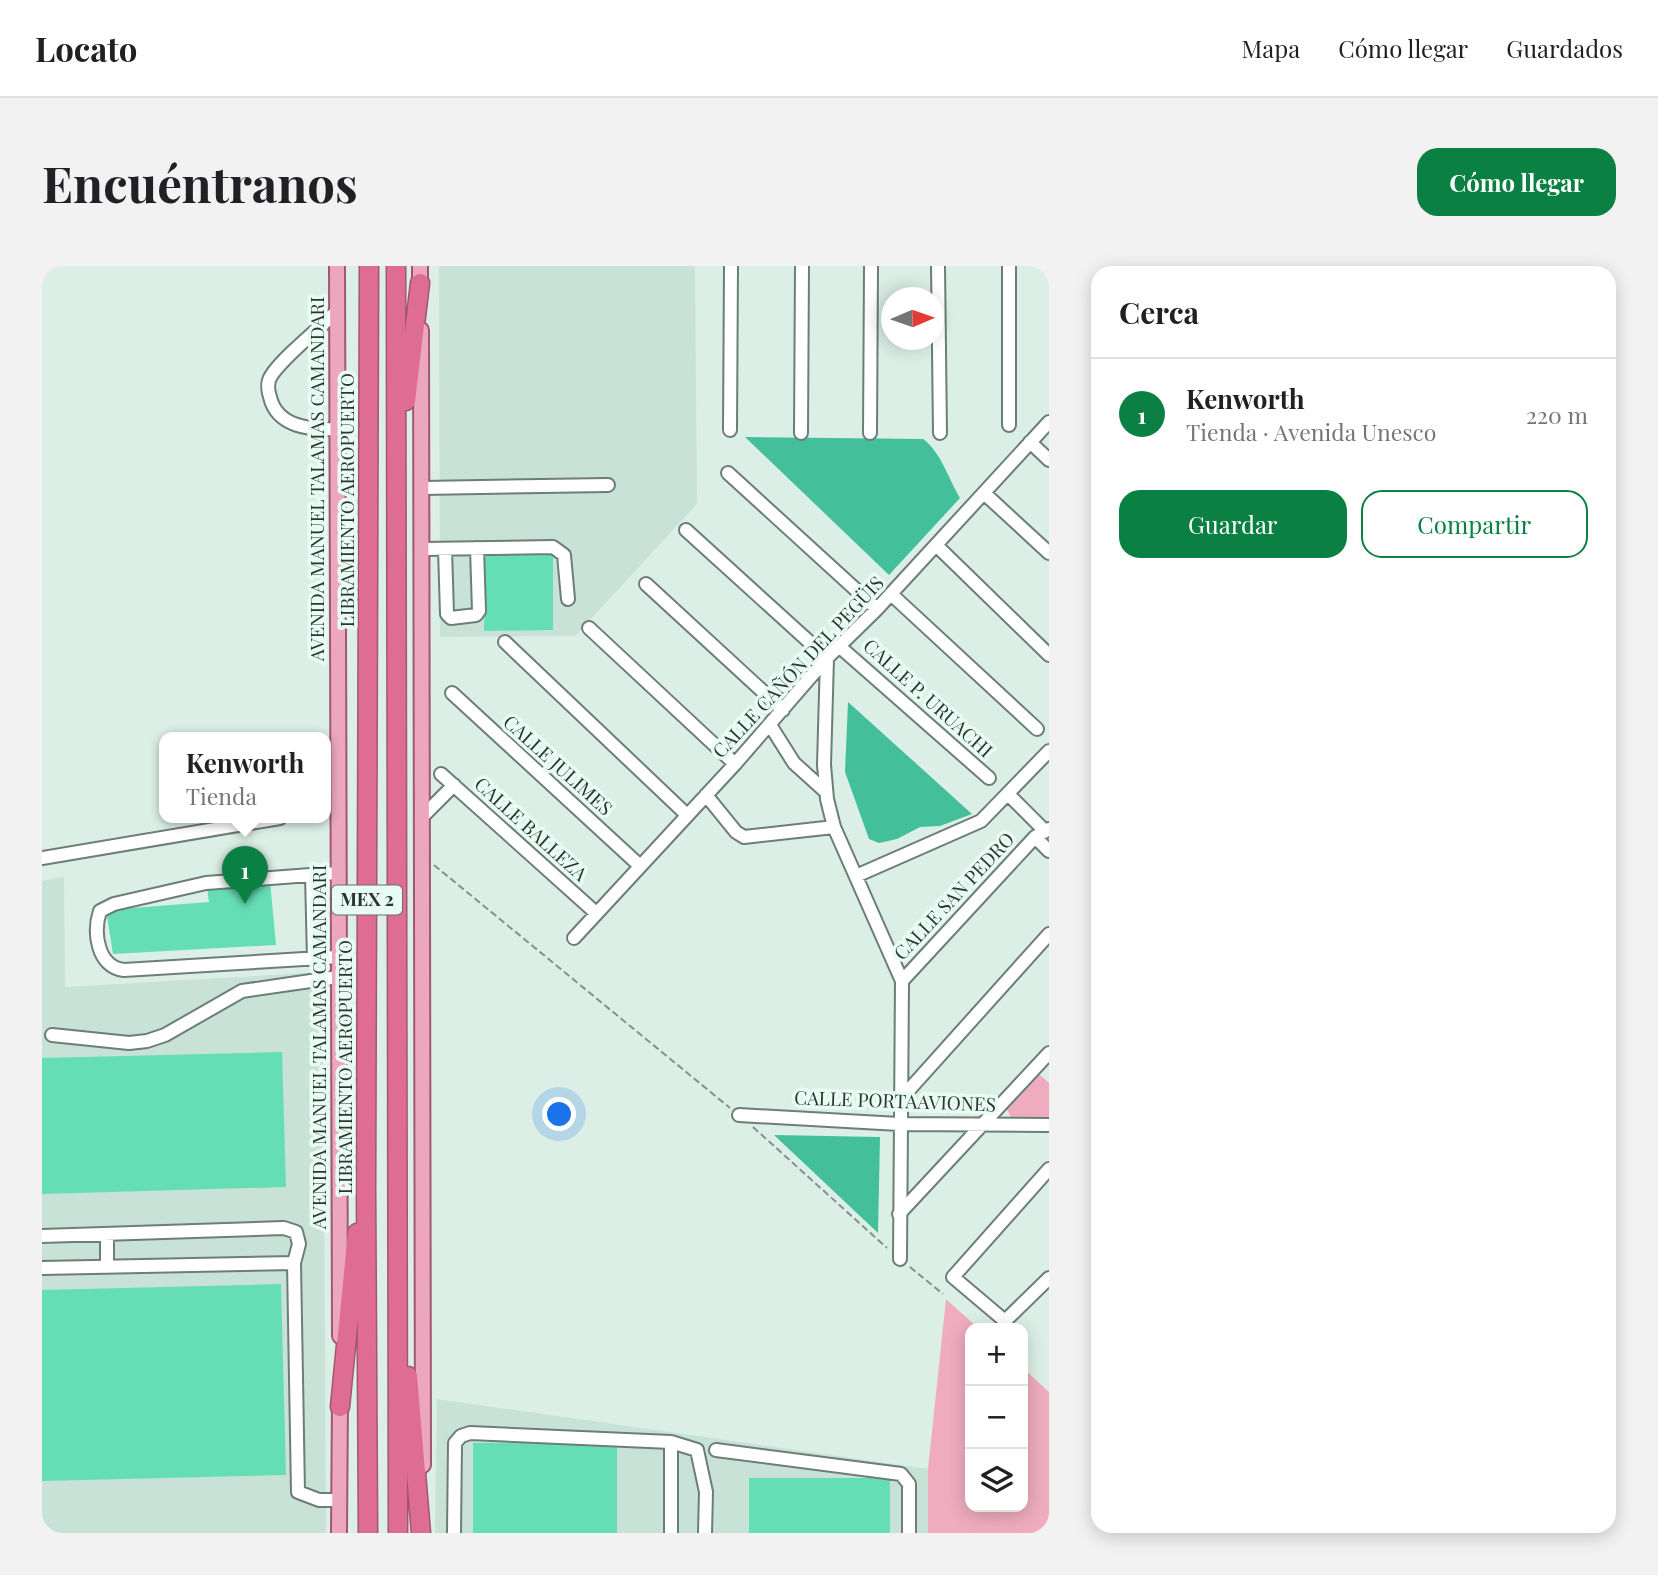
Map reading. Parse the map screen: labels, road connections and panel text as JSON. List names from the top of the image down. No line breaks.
{"streets":{"highway":["LIBRAMIENTO AEROPUERTO","MEX 2"],"main road":["AVENIDA MANUEL TALAMAS CAMANDARI"],"street":["CALLE CAÑÓN DEL PEGÜIS","CALLE P. URUACHI","CALLE JULIMES","CALLE BALLEZA","CALLE SAN PEDRO","CALLE PORTAAVIONES"]},"crossings":[["CALLE CAÑÓN DEL PEGÜIS","CALLE P. URUACHI"],["CALLE CAÑÓN DEL PEGÜIS","CALLE JULIMES"],["CALLE CAÑÓN DEL PEGÜIS","CALLE BALLEZA"]],"north":"right","page":{"header":"Locato","nav":["Mapa","Cómo llegar","Guardados"],"buttons":["Cómo llegar",["Guardar","Compartir"]],"title":"Encuéntranos","heading":"Cerca","list":[{"mark":"1","name":"Kenworth","note":"Tienda · Avenida Unesco","value":"220 m"}],"popup":["Kenworth","Tienda"],"pins":"1","map_buttons":["+","−"]}}
